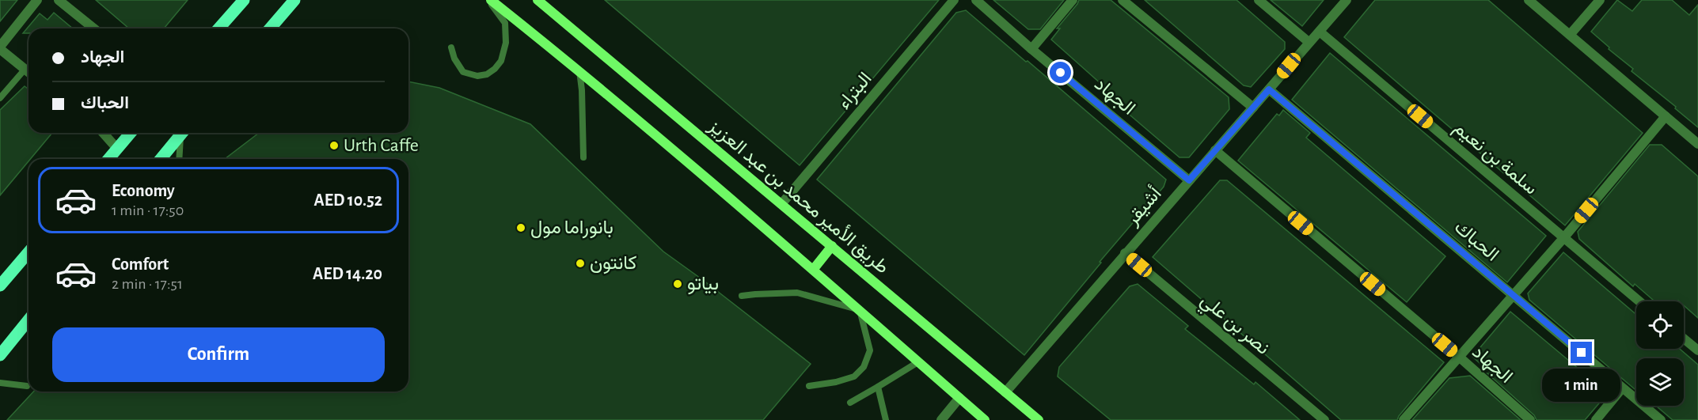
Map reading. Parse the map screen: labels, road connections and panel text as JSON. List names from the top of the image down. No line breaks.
{"streets":{"main road":["طريق الأمير محمد بن عبد العزيز"],"street":["البتراء","الجهاد","سلمة بن نعيم","أشيقر","الحباك","نصر بن علي"]},"crossings":[["البتراء","طريق الأمير محمد بن عبد العزيز"],["الجهاد","أشيقر"],["سلمة بن نعيم","أشيقر"],["طريق الأمير محمد بن عبد العزيز","أشيقر"],["أشيقر","الحباك"],["أشيقر","نصر بن علي"]],"places":["Urth Caffe","بانوراما مول","كانتون","بياتو"],"page":{"banner":["الجهاد","الحباك"],"list":[{"name":"Economy","note":"1 min · 17:50","value":"AED 10.52"},{"name":"Comfort","note":"2 min · 17:51","value":"AED 14.20"}],"buttons":"Confirm","bubble":"1 min"}}
